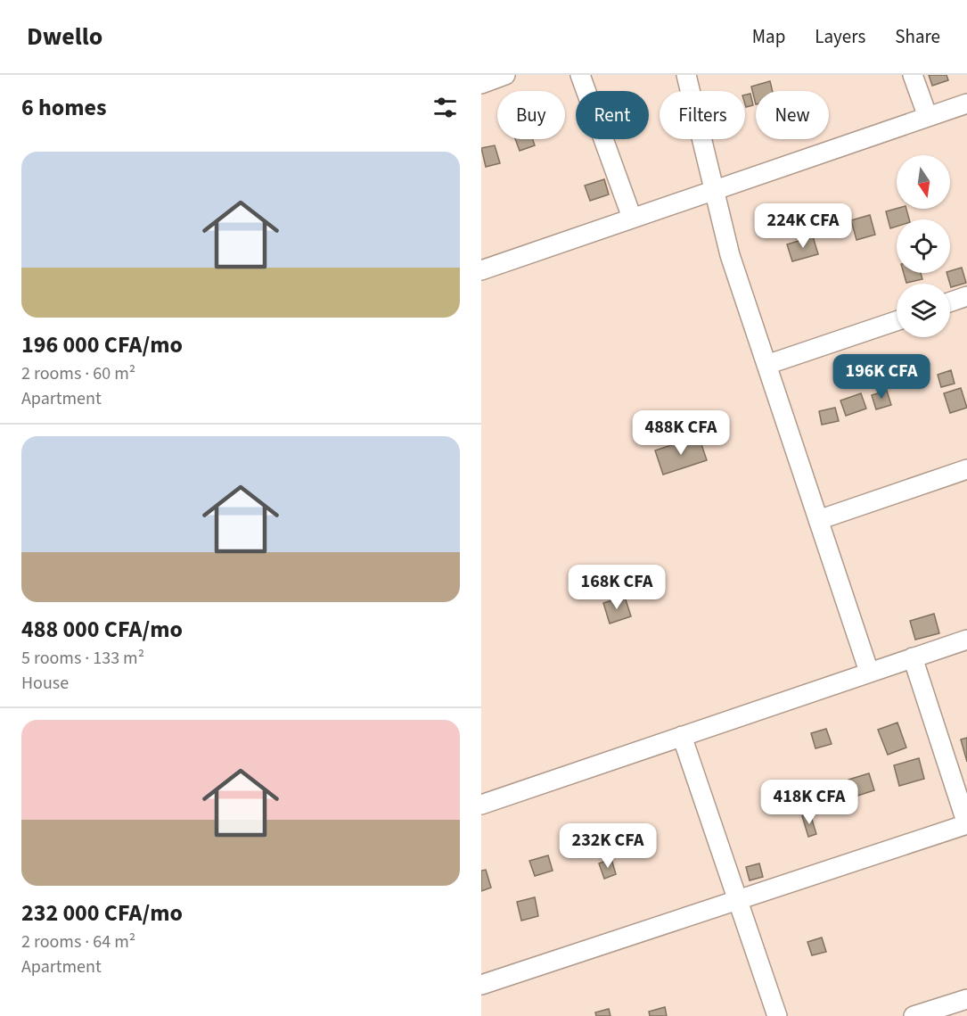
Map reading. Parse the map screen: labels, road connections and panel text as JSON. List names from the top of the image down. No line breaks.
{"north":"bottom","page":{"header":"Dwello","nav":["Map","Layers","Share"],"heading":"6 homes","chip":["Buy","Rent","Filters","New"],"list":[{"name":"196 000 CFA/mo","note":"2 rooms · 60 m² · Apartment"},{"name":"488 000 CFA/mo","note":"5 rooms · 133 m² · House"},{"name":"232 000 CFA/mo","note":"2 rooms · 64 m² · Apartment"}],"price":["224K CFA","196K CFA","488K CFA","168K CFA","418K CFA","232K CFA"]}}
